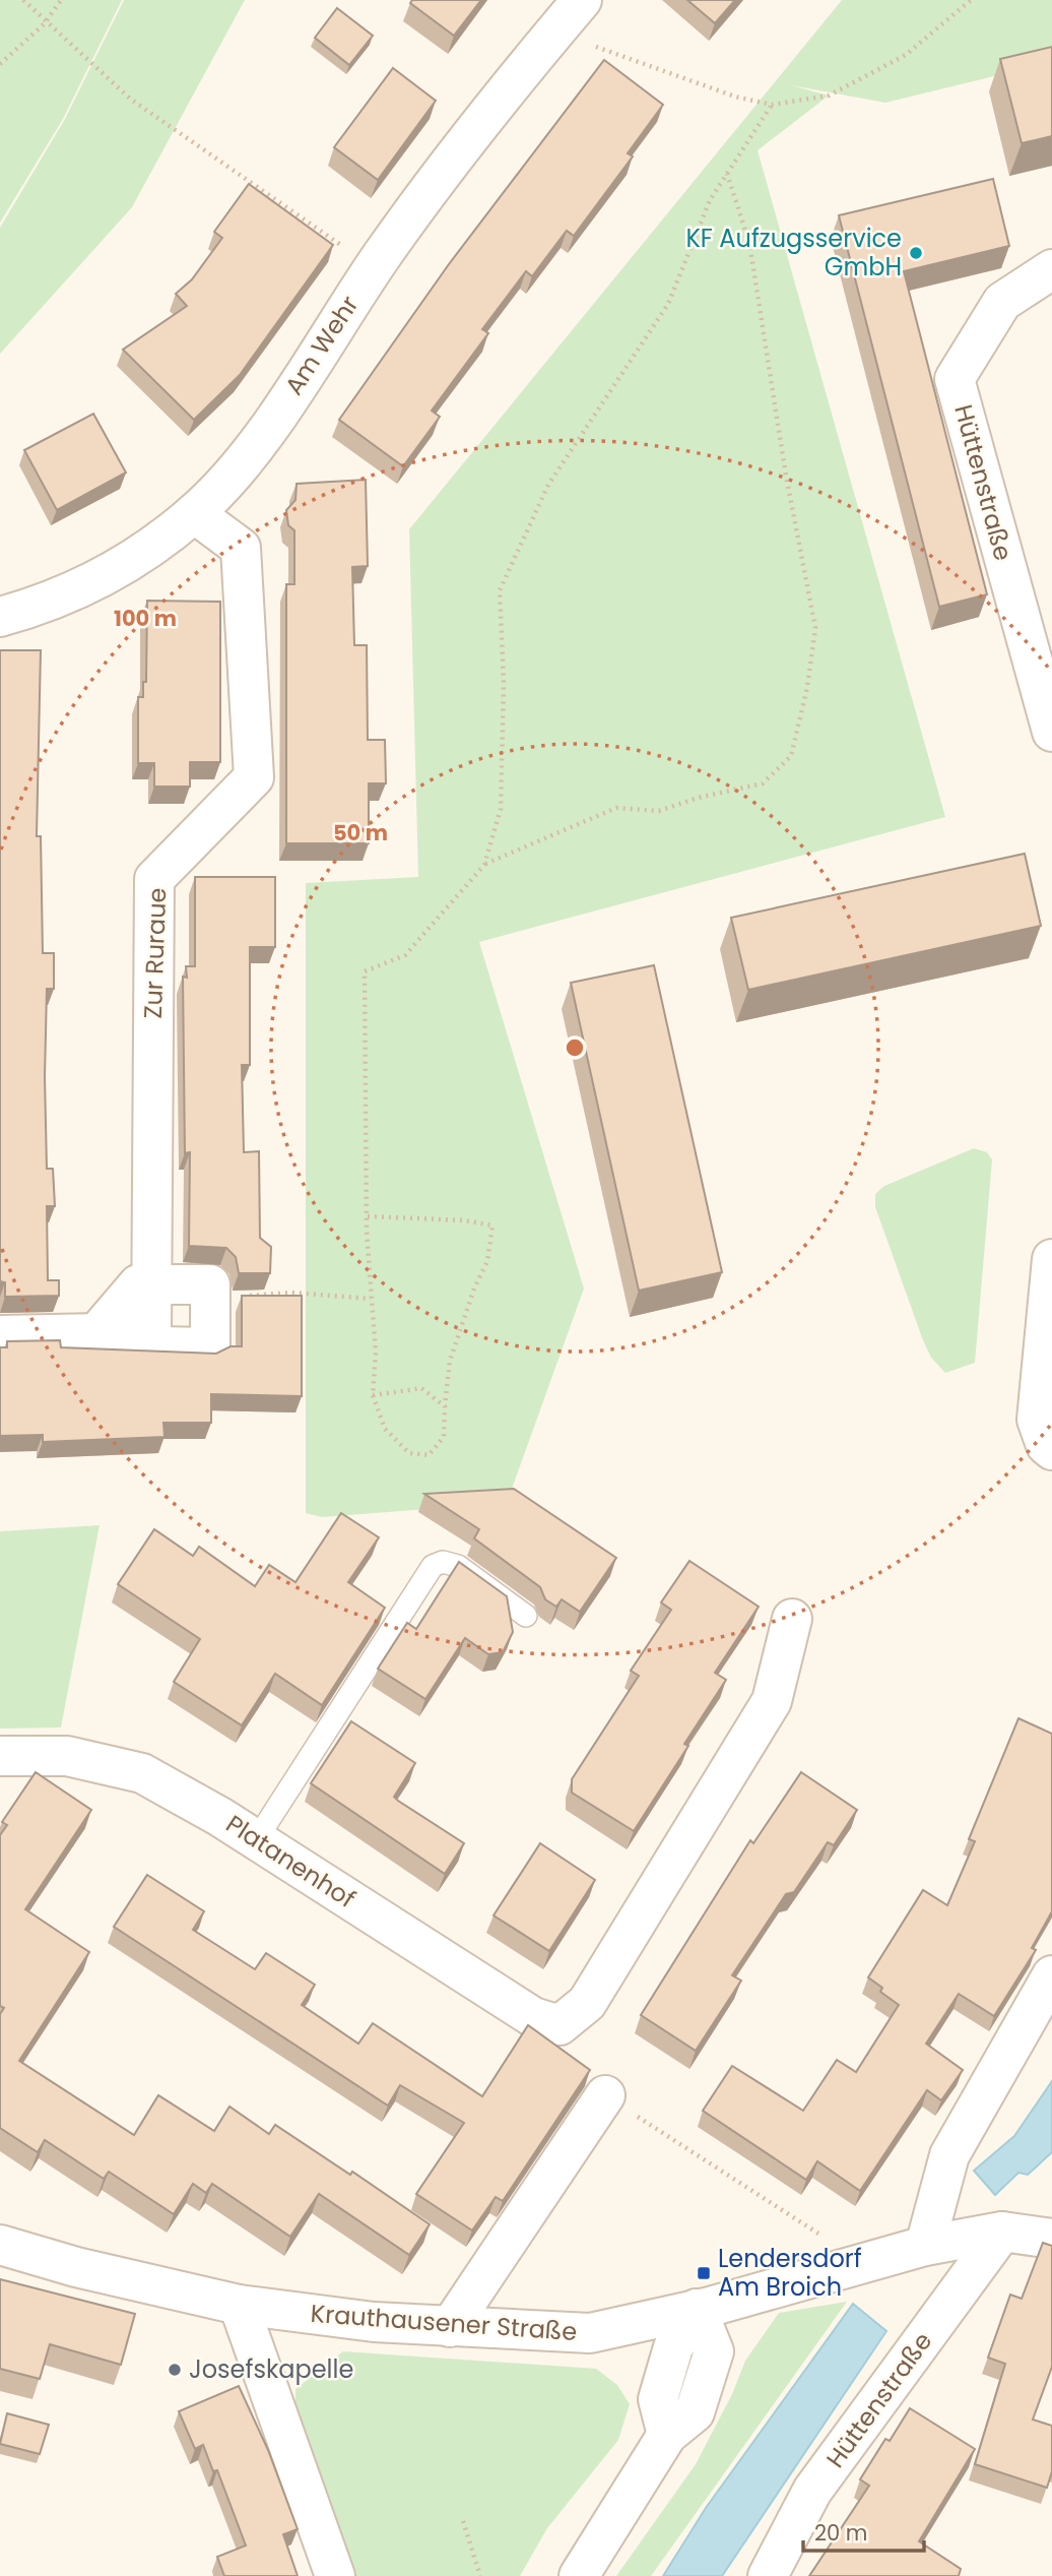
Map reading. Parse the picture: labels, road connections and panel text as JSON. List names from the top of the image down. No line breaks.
{"streets":{"street":["Am Wehr","Hüttenstraße","Zur Ruraue","Platanenhof","Krauthausener Straße"]},"crossings":[["Am Wehr","Zur Ruraue"],["Hüttenstraße","Krauthausener Straße"]],"places":{"other":["KF Aufzugsservice GmbH","Josefskapelle"],"transit":["Lendersdorf Am Broich"]},"scale_bar":"20 m","rings":["100 m","50 m"]}
